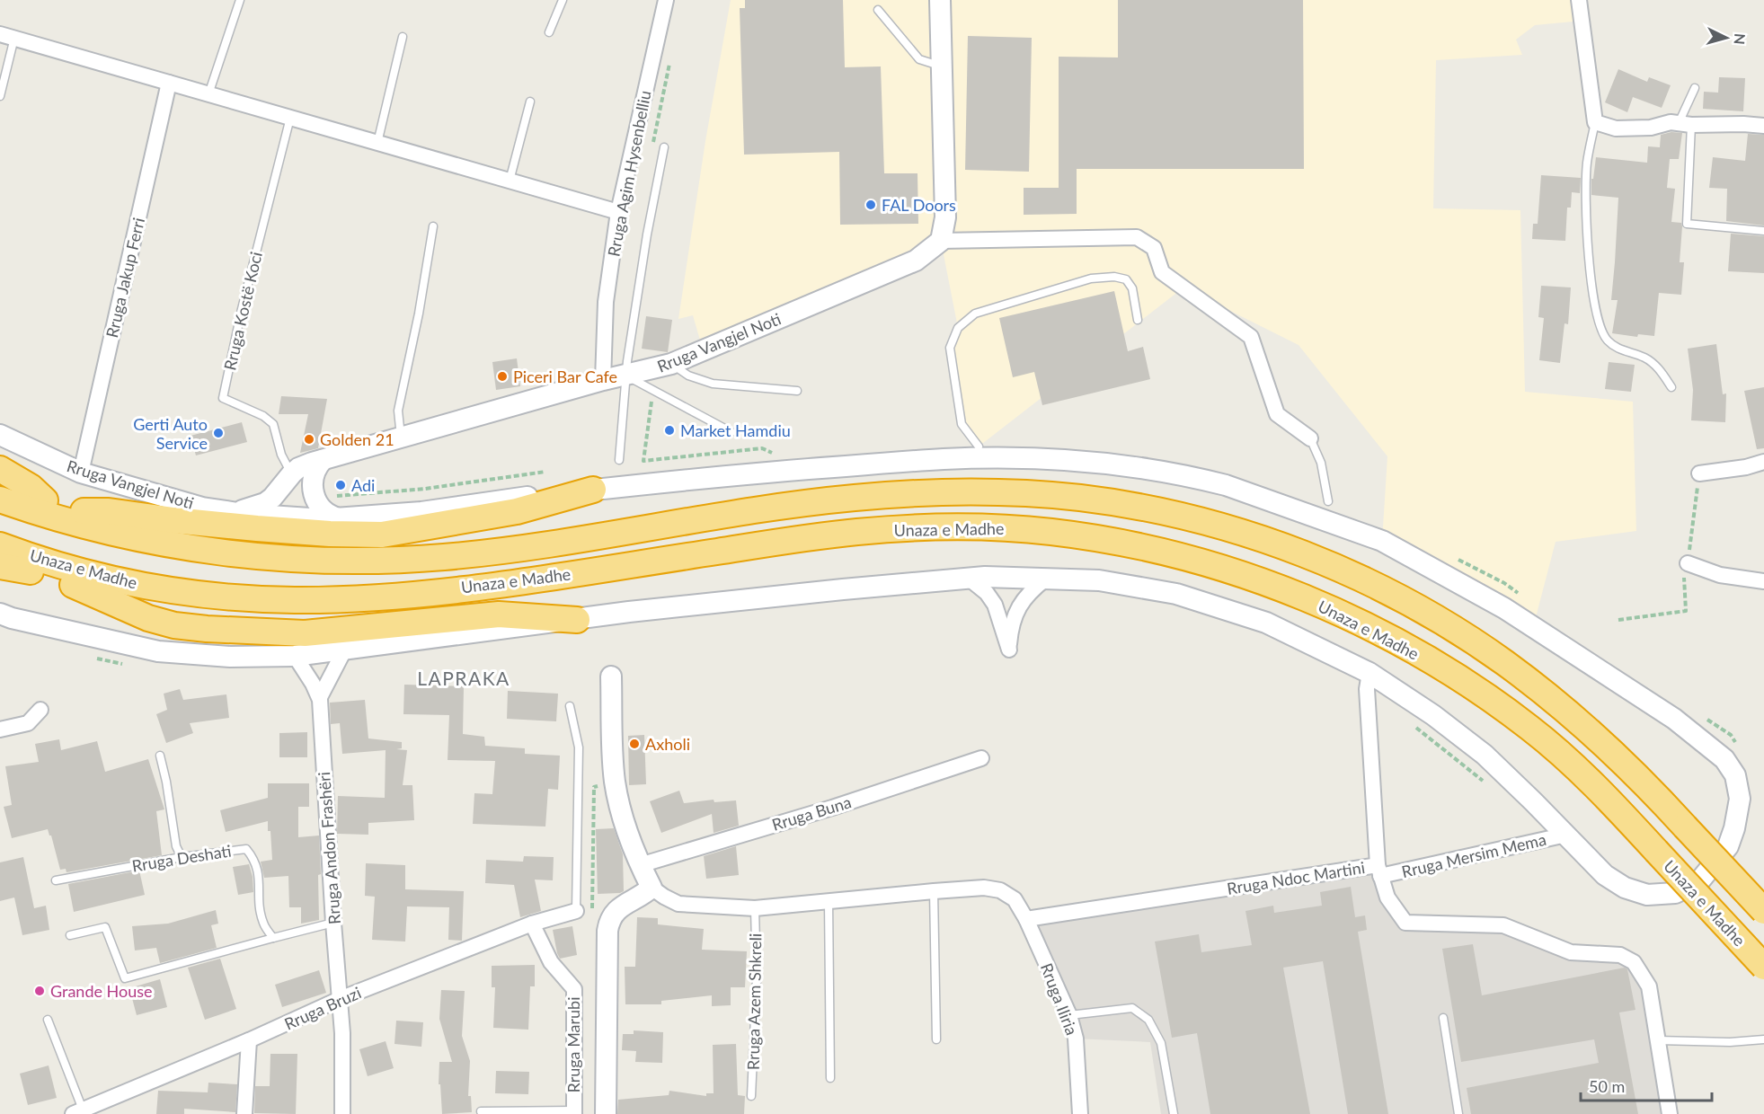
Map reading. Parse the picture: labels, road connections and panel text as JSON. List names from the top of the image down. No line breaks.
{"streets":{"highway":["Unaza e Madhe"],"main road":["Rruga Vangjel Noti"],"street":["Rruga Agim Hysenbelliu","Rruga Jakup Ferri","Rruga Buna","Rruga Andon Frashëri","Rruga Mersim Mema","Rruga Ndoc Martini","Rruga Iliria","Rruga Bruzi","Rruga Marubi"],"lane":["Rruga Kostë Koci","Rruga Deshati","Rruga Azem Shkreli"]},"crossings":[["Rruga Agim Hysenbelliu","Rruga Vangjel Noti"],["Rruga Jakup Ferri","Rruga Vangjel Noti"],["Rruga Kostë Koci","Rruga Vangjel Noti"],["Rruga Vangjel Noti","Rruga Andon Frashëri"],["Rruga Vangjel Noti","Rruga Mersim Mema"],["Rruga Andon Frashëri","Rruga Bruzi"],["Rruga Mersim Mema","Rruga Ndoc Martini"],["Rruga Ndoc Martini","Rruga Iliria"],["Rruga Bruzi","Rruga Marubi"]],"districts":["LAPRAKA"],"places":["FAL Doors","Piceri Bar Cafe","Market Hamdiu","Gerti Auto Service","Golden 21","Adi","Axholi","Grande House"],"scale_bar":"50 m","north":"right"}
